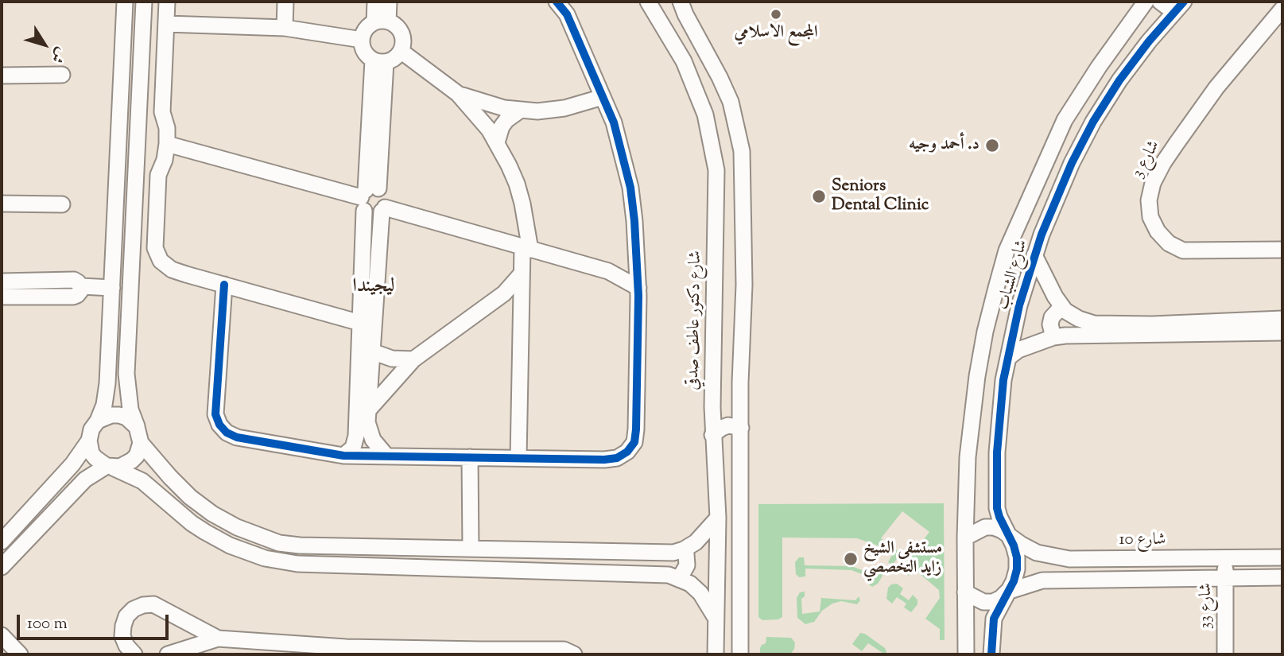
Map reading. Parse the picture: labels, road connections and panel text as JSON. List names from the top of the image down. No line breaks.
{"streets":{"street":["شارع 3","شارع الشباب","شارع دكتور عاطف صدقي","شارع 10","شارع 33"]},"crossings":[["شارع الشباب","شارع 10"],["شارع 10","شارع 33"]],"districts":["ليجيندا"],"places":["المجمع الاسلامي","د. أحمد وجيه","Seniors Dental Clinic","مستشفى الشيخ زايد التخصصي"],"scale_bar":"100 m","north":"bottom right"}
